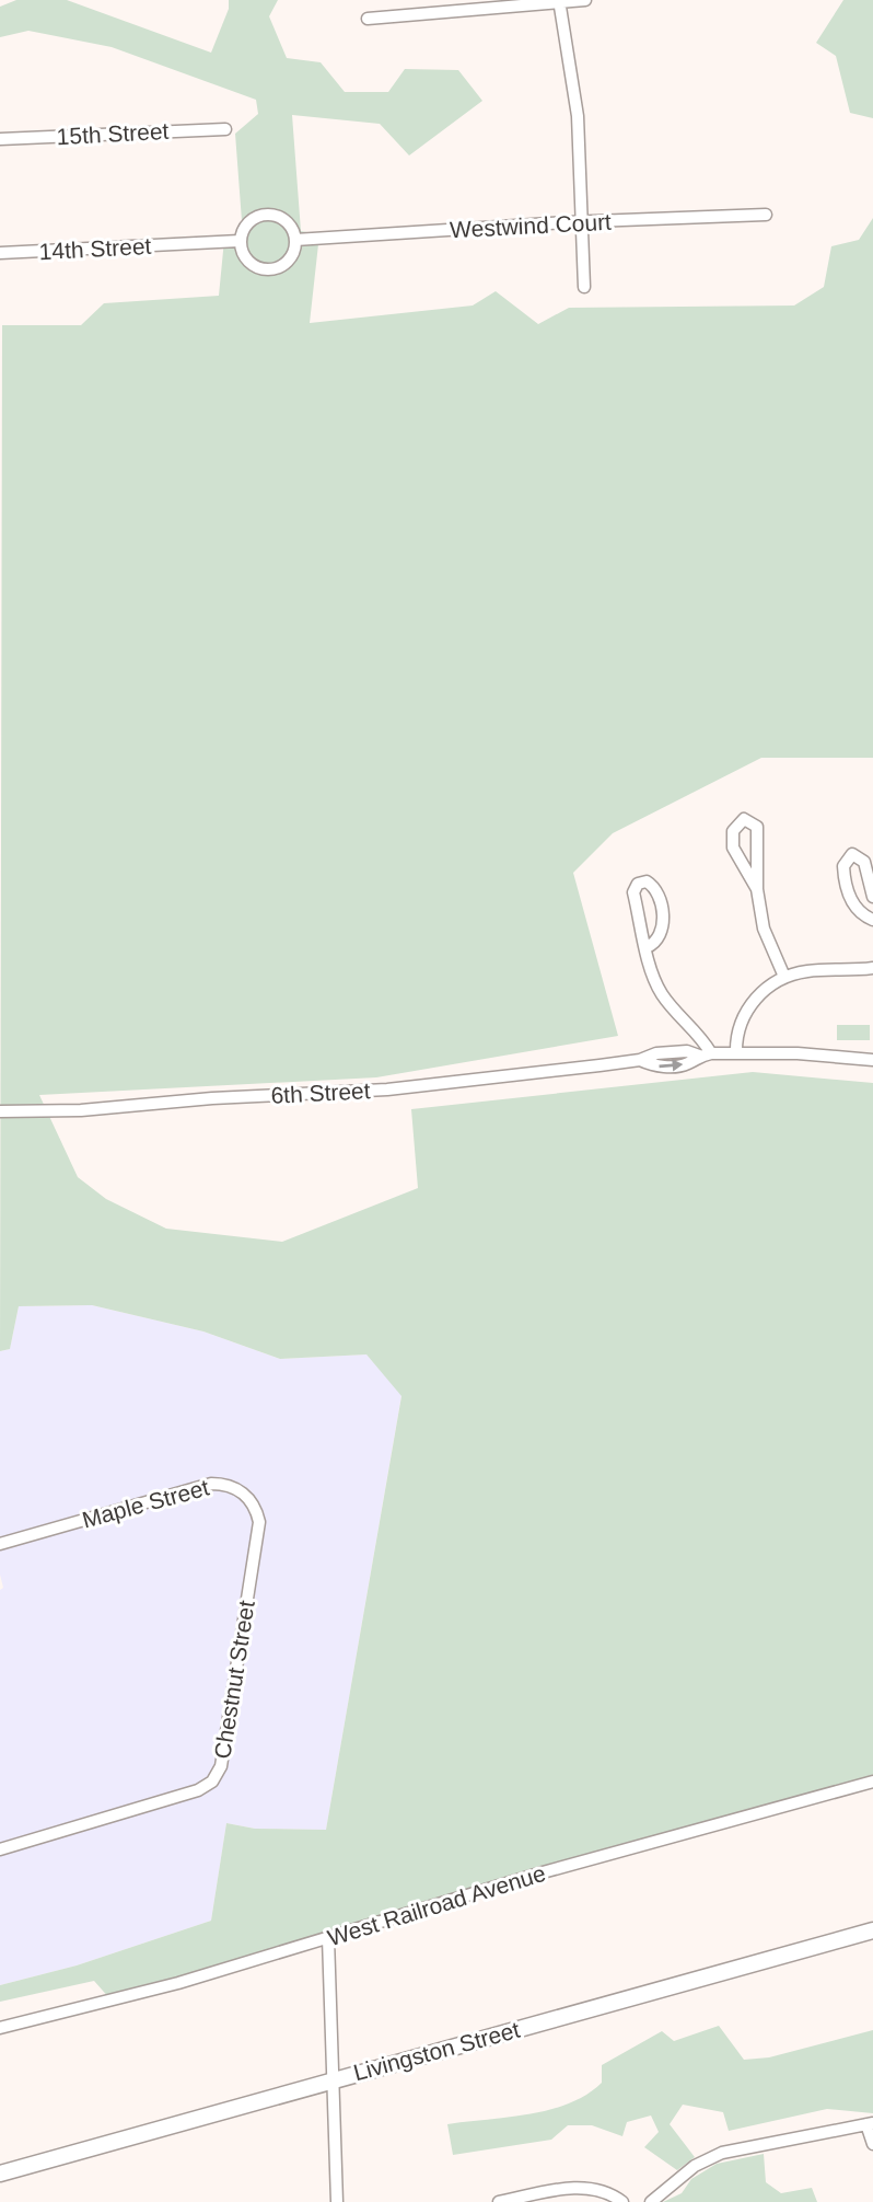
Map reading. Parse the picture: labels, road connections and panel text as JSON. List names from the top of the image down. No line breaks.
{"streets":{"main road":["Livingston Street"],"street":["15th Street","Westwind Court","14th Street","6th Street","Maple Street","Chestnut Street","West Railroad Avenue"]},"crossings":[["Westwind Court","14th Street"],["Maple Street","Chestnut Street"]]}
